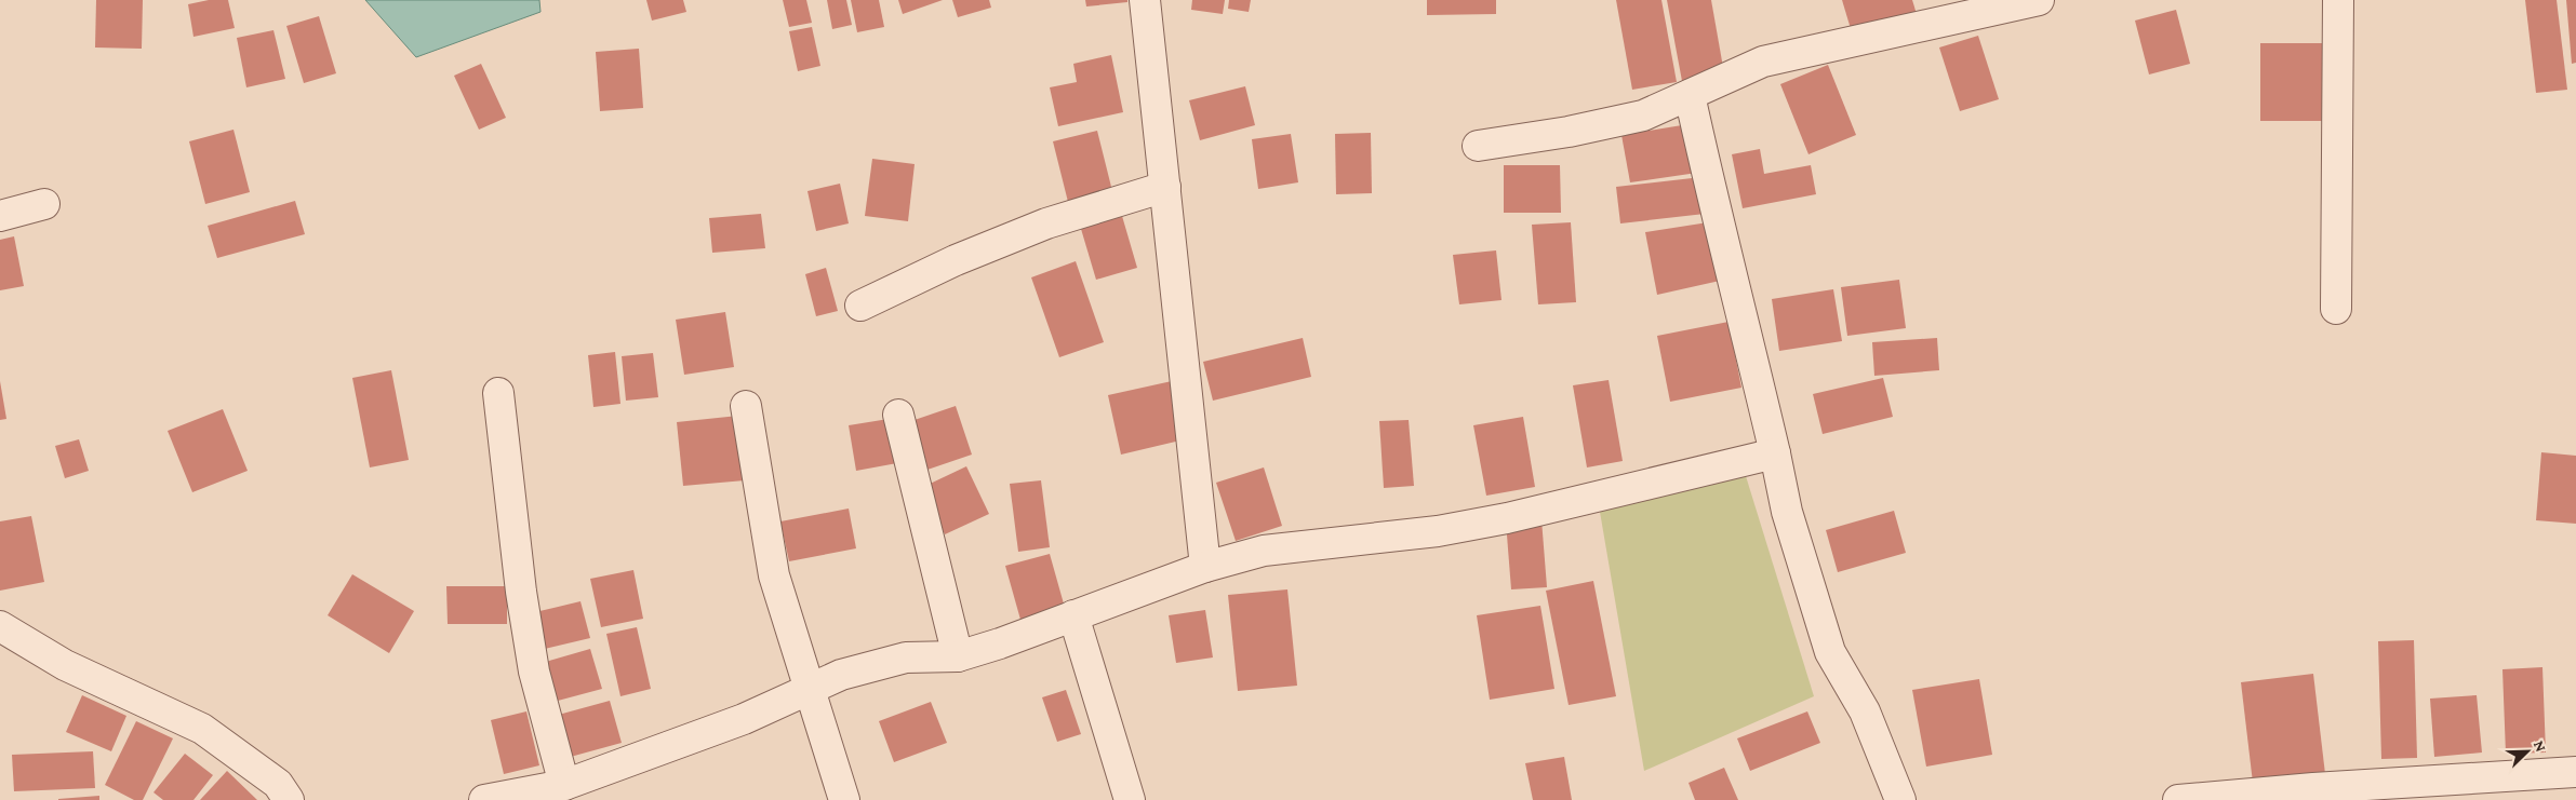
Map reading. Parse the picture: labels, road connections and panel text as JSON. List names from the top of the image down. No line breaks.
{"north":"top right"}
